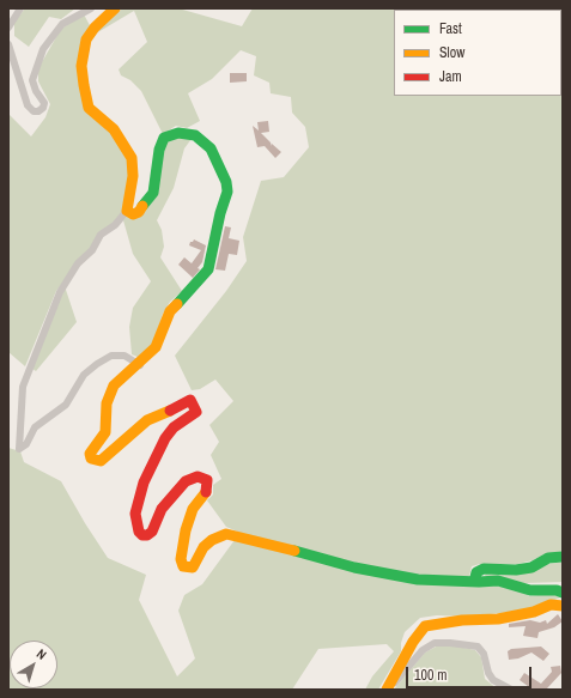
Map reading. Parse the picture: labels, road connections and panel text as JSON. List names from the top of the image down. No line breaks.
{"legend":["Fast","Slow","Jam"],"scale_bar":"100 m","north":"top right"}
